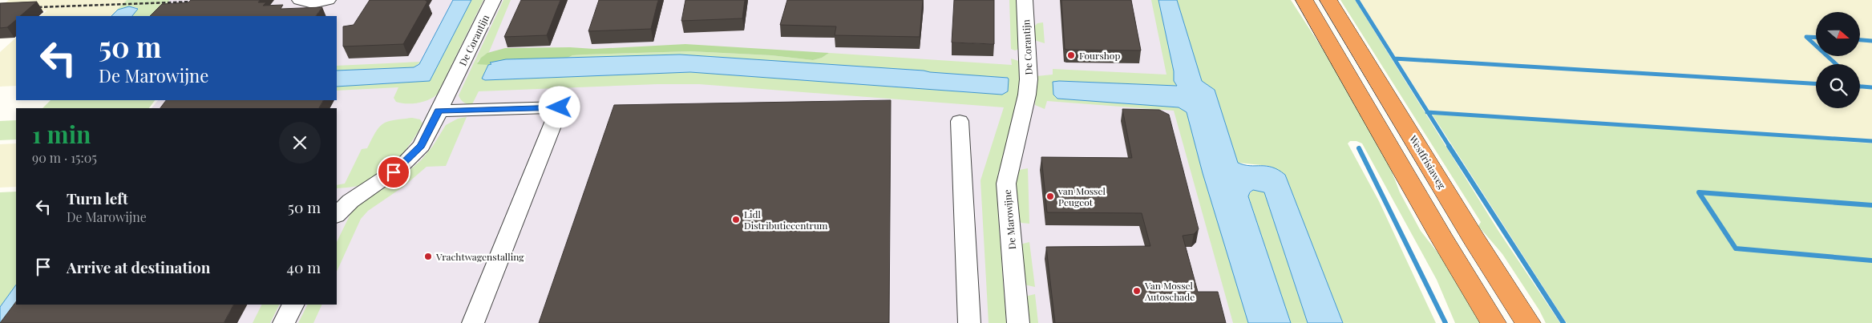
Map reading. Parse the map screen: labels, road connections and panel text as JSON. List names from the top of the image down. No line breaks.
{"streets":{"highway":["Westfrisiaweg"],"street":["De Corantijn","De Marowijne"]},"crossings":[["De Corantijn","De Marowijne"]],"places":["Fourshop","van Mossel Peugeot","Lidl Distributiecentrum","Vrachtwagenstalling","Van Mossel Autoschade"],"north":"right","page":{"turn":["50 m","De Marowijne"],"heading":["1 min","90 m · 15:05"],"list":[{"name":"Turn left","note":"De Marowijne","value":"50 m"},{"name":"Arrive at destination","value":"40 m"}]}}
